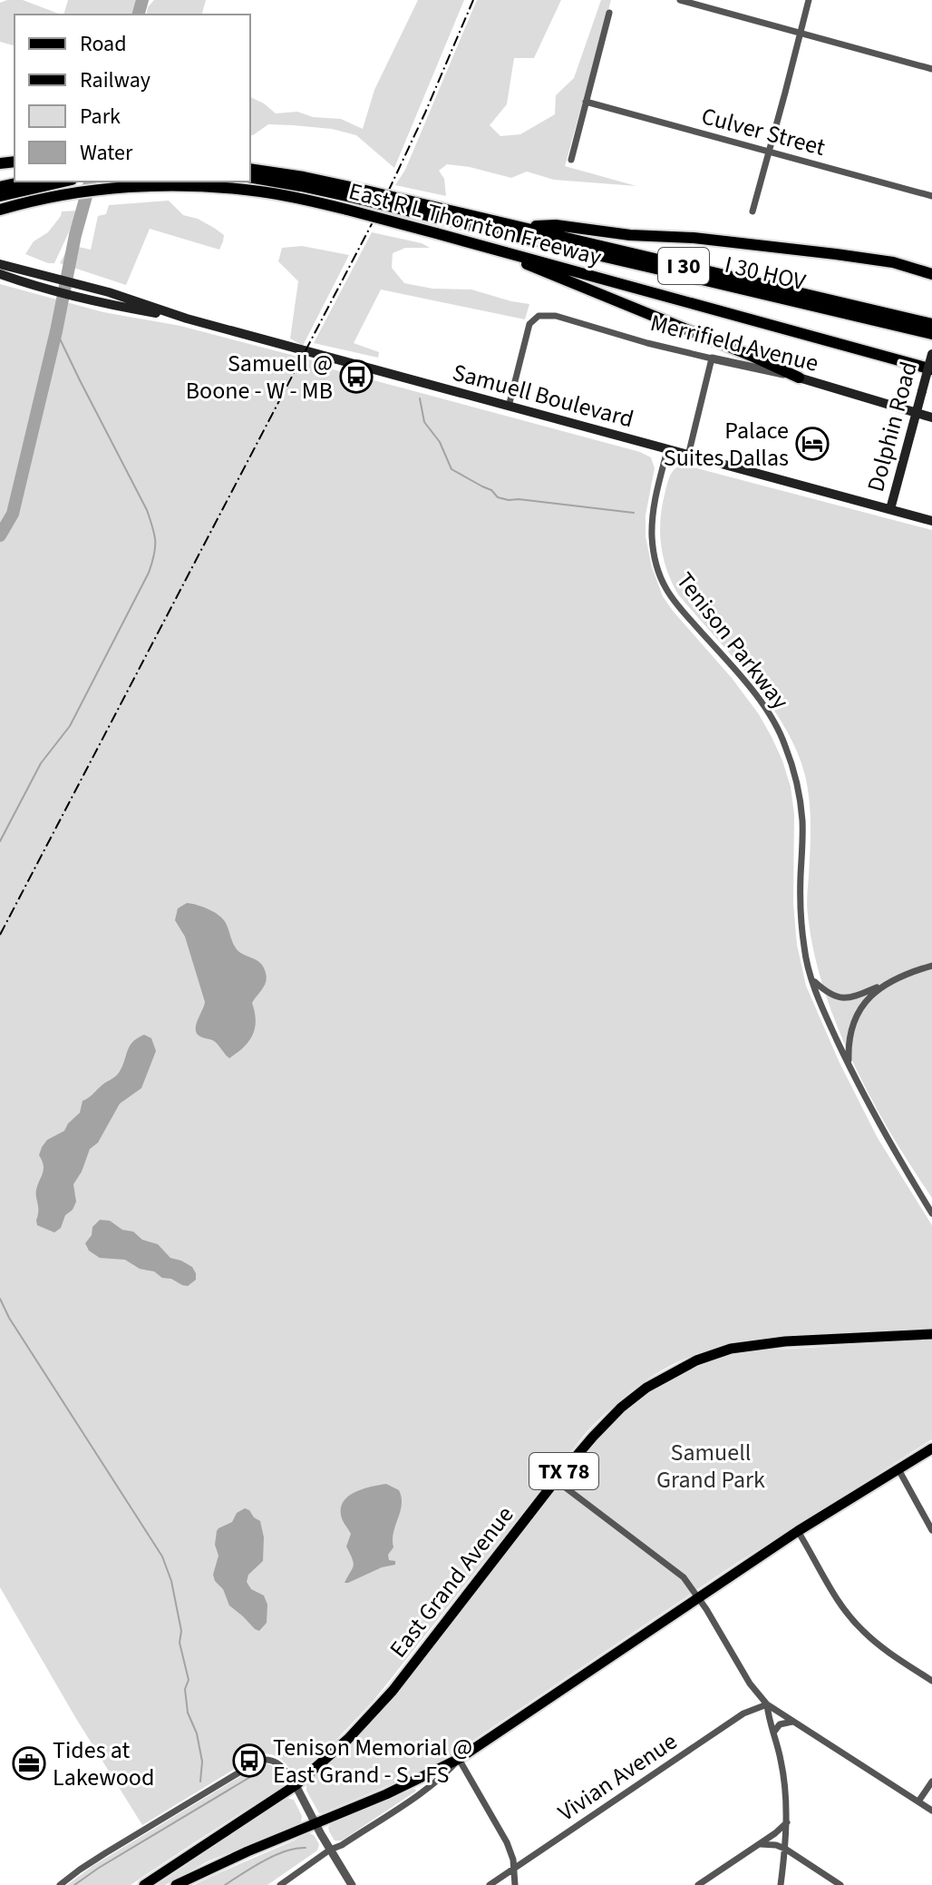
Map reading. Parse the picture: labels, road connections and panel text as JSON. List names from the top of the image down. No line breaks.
{"streets":{"highway":["East R L Thornton Freeway","I 30","I 30 HOV"],"main road":["Merrifield Avenue","Samuell Boulevard","Dolphin Road","TX 78","East Grand Avenue"],"street":["Culver Street","Tenison Parkway","Vivian Avenue"]},"crossings":[["East R L Thornton Freeway","I 30 HOV"],["Merrifield Avenue","Samuell Boulevard"],["Merrifield Avenue","Dolphin Road"],["Samuell Boulevard","Dolphin Road"],["Samuell Boulevard","Tenison Parkway"]],"parks":["Samuell Grand Park"],"places":{"bus stop":["Samuell @ Boone - W - MB","Tenison Memorial @ East Grand - S - FS"],"hotel":["Palace Suites Dallas"],"office":["Tides at Lakewood"]},"legend":["Road","Railway","Park","Water"]}
